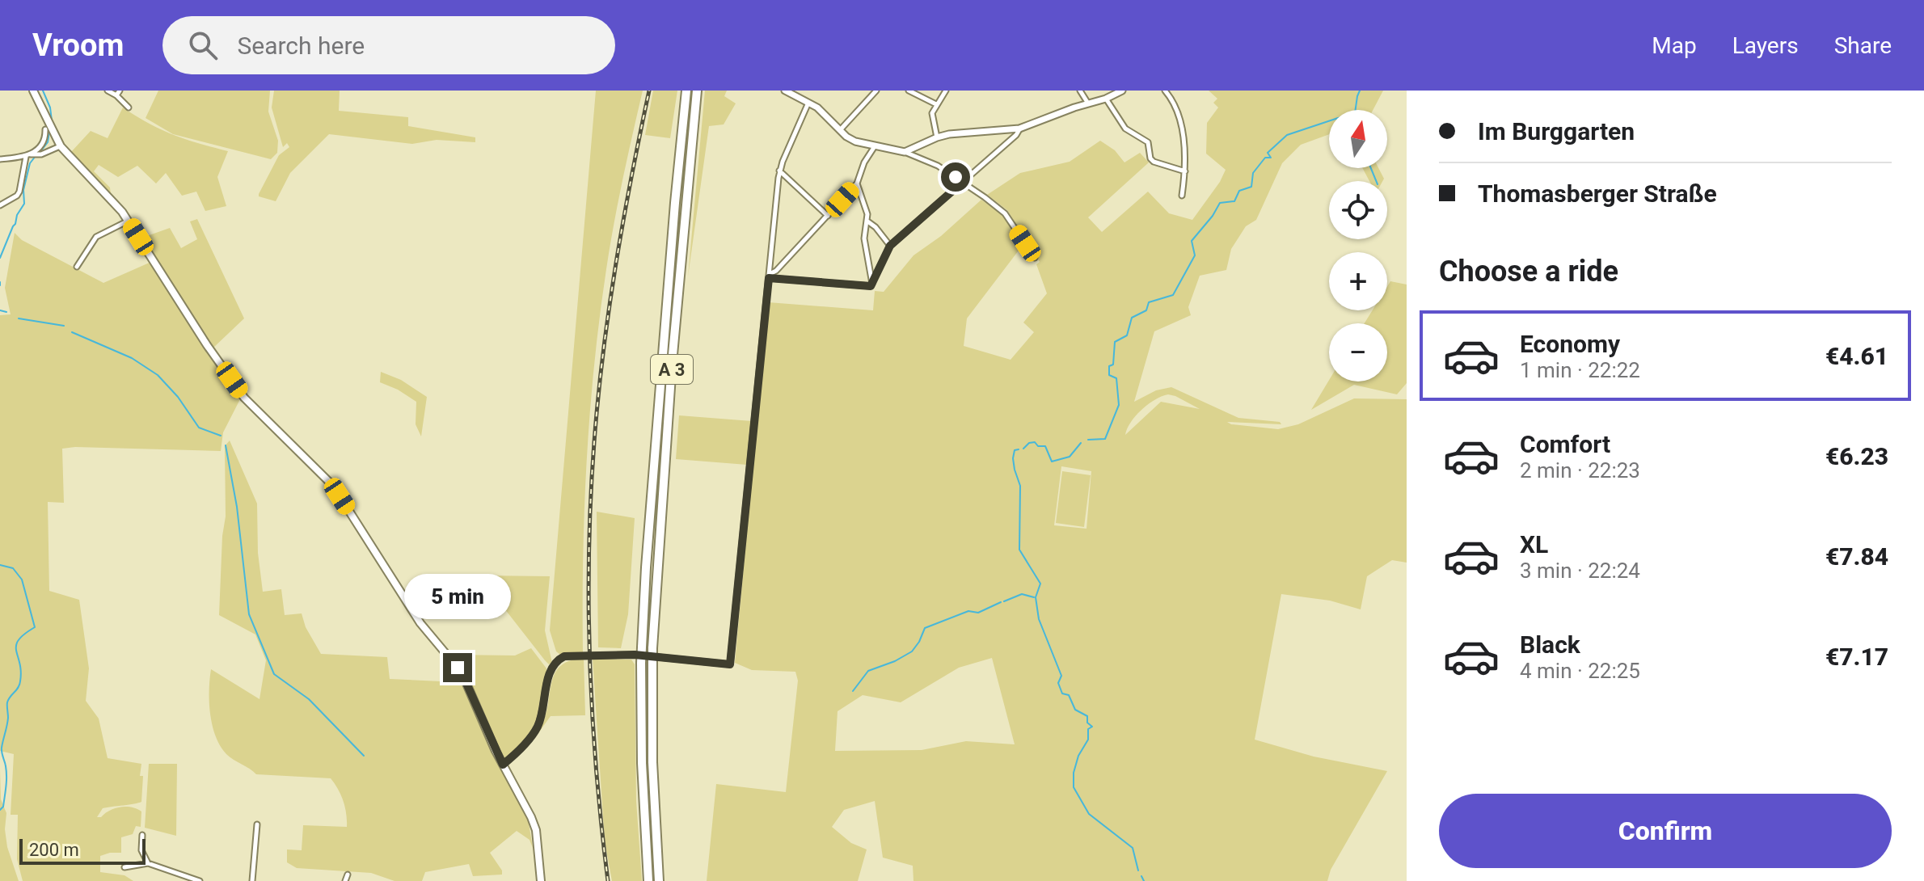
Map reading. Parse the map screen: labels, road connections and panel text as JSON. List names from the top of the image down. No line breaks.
{"streets":{"highway":["A 3"]},"scale_bar":"200 m","north":"top","page":{"header":"Vroom","search":"Search here","nav":["Map","Layers","Share"],"banner":["Im Burggarten","Thomasberger Straße"],"map_buttons":["+","−"],"heading":"Choose a ride","list":[{"name":"Economy","note":"1 min · 22:22","value":"€4.61"},{"name":"Comfort","note":"2 min · 22:23","value":"€6.23"},{"name":"XL","note":"3 min · 22:24","value":"€7.84"},{"name":"Black","note":"4 min · 22:25","value":"€7.17"}],"bubble":"5 min","buttons":"Confirm","scale":"200 m"}}
